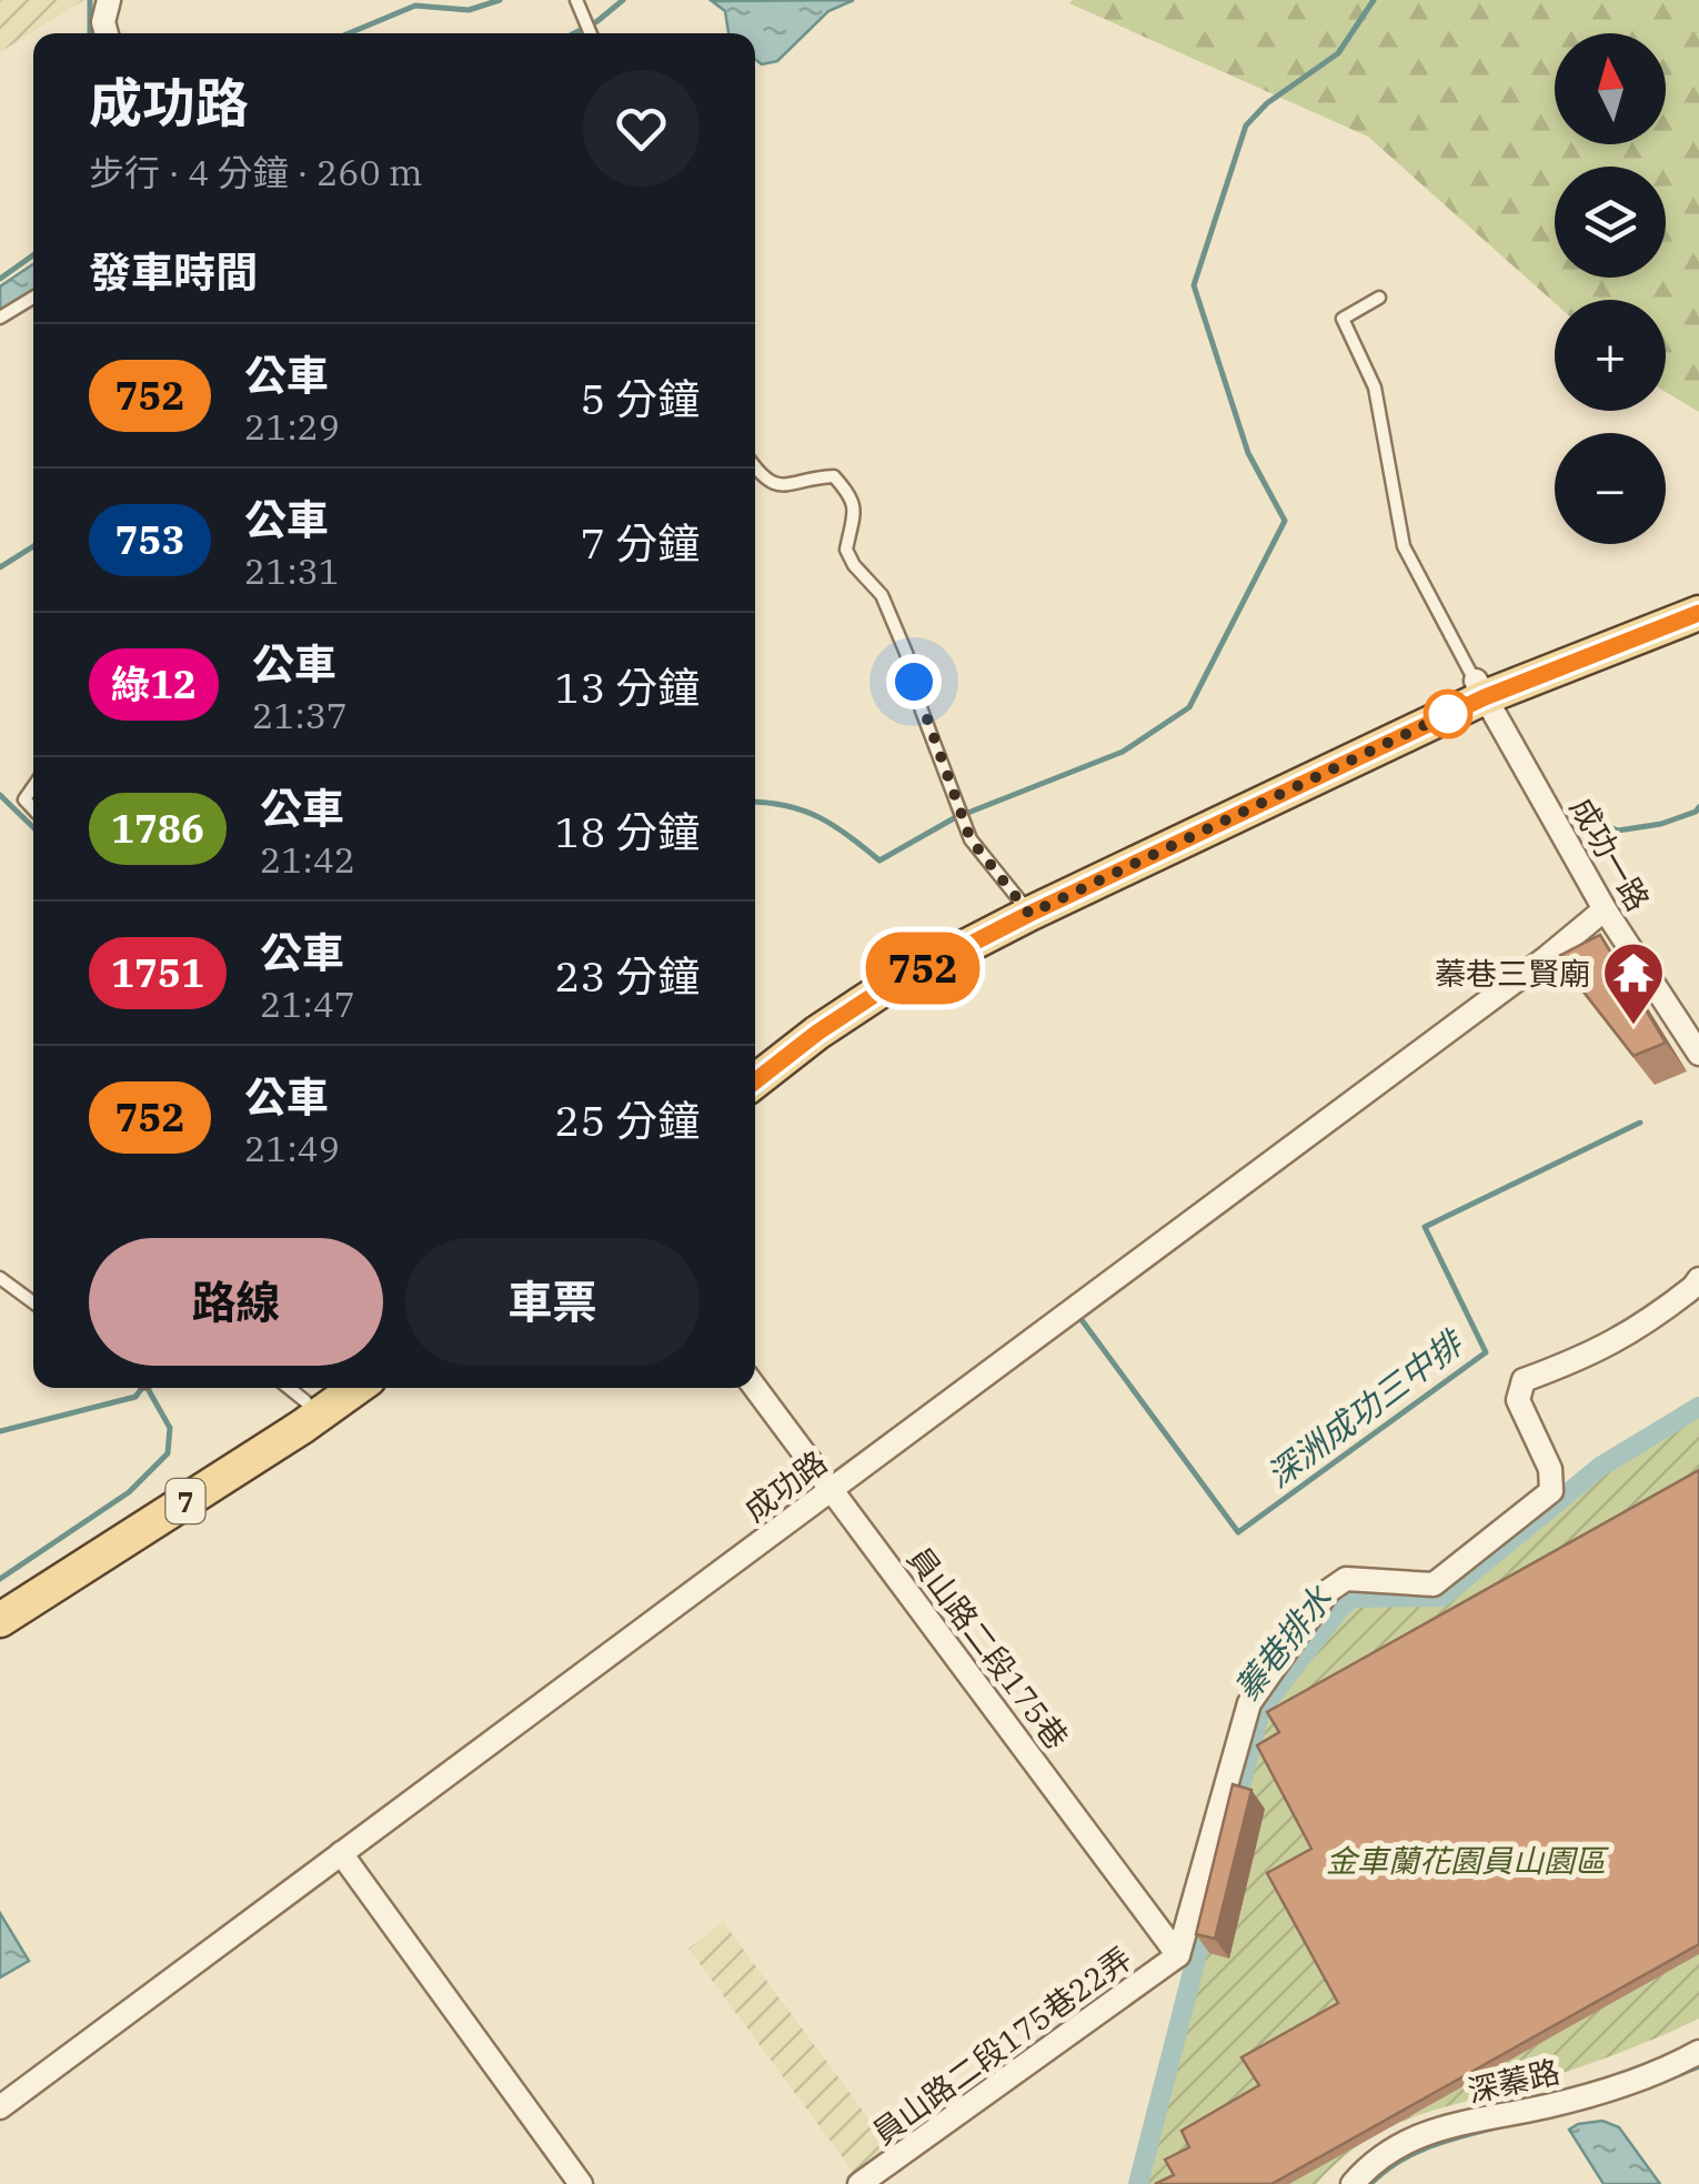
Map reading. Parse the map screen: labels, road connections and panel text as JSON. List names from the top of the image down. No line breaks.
{"streets":{"main road":["7"],"street":["成功一路","成功路","員山路二段175巷","員山路二段175巷22弄","深蓁路"]},"crossings":[["成功一路","成功路"],["成功路","員山路二段175巷"],["員山路二段175巷","員山路二段175巷22弄"]],"water":["深洲成功三中排","蓁巷排水"],"parks":["金車蘭花園員山園區"],"places":{"temple":["蓁巷三賢廟"]},"lines":["bus line 752"],"north":"top","page":{"on_map":"752","map_buttons":["+","−"],"heading":[["成功路","步行 · 4 分鐘 · 260 m"],"發車時間"],"list":[{"mark":"752","name":"公車","note":"21:29","value":"5 分鐘"},{"mark":"753","name":"公車","note":"21:31","value":"7 分鐘"},{"mark":"綠12","name":"公車","note":"21:37","value":"13 分鐘"},{"mark":"1786","name":"公車","note":"21:42","value":"18 分鐘"},{"mark":"1751","name":"公車","note":"21:47","value":"23 分鐘"},{"mark":"752","name":"公車","note":"21:49","value":"25 分鐘"}],"buttons":["路線","車票"]}}
